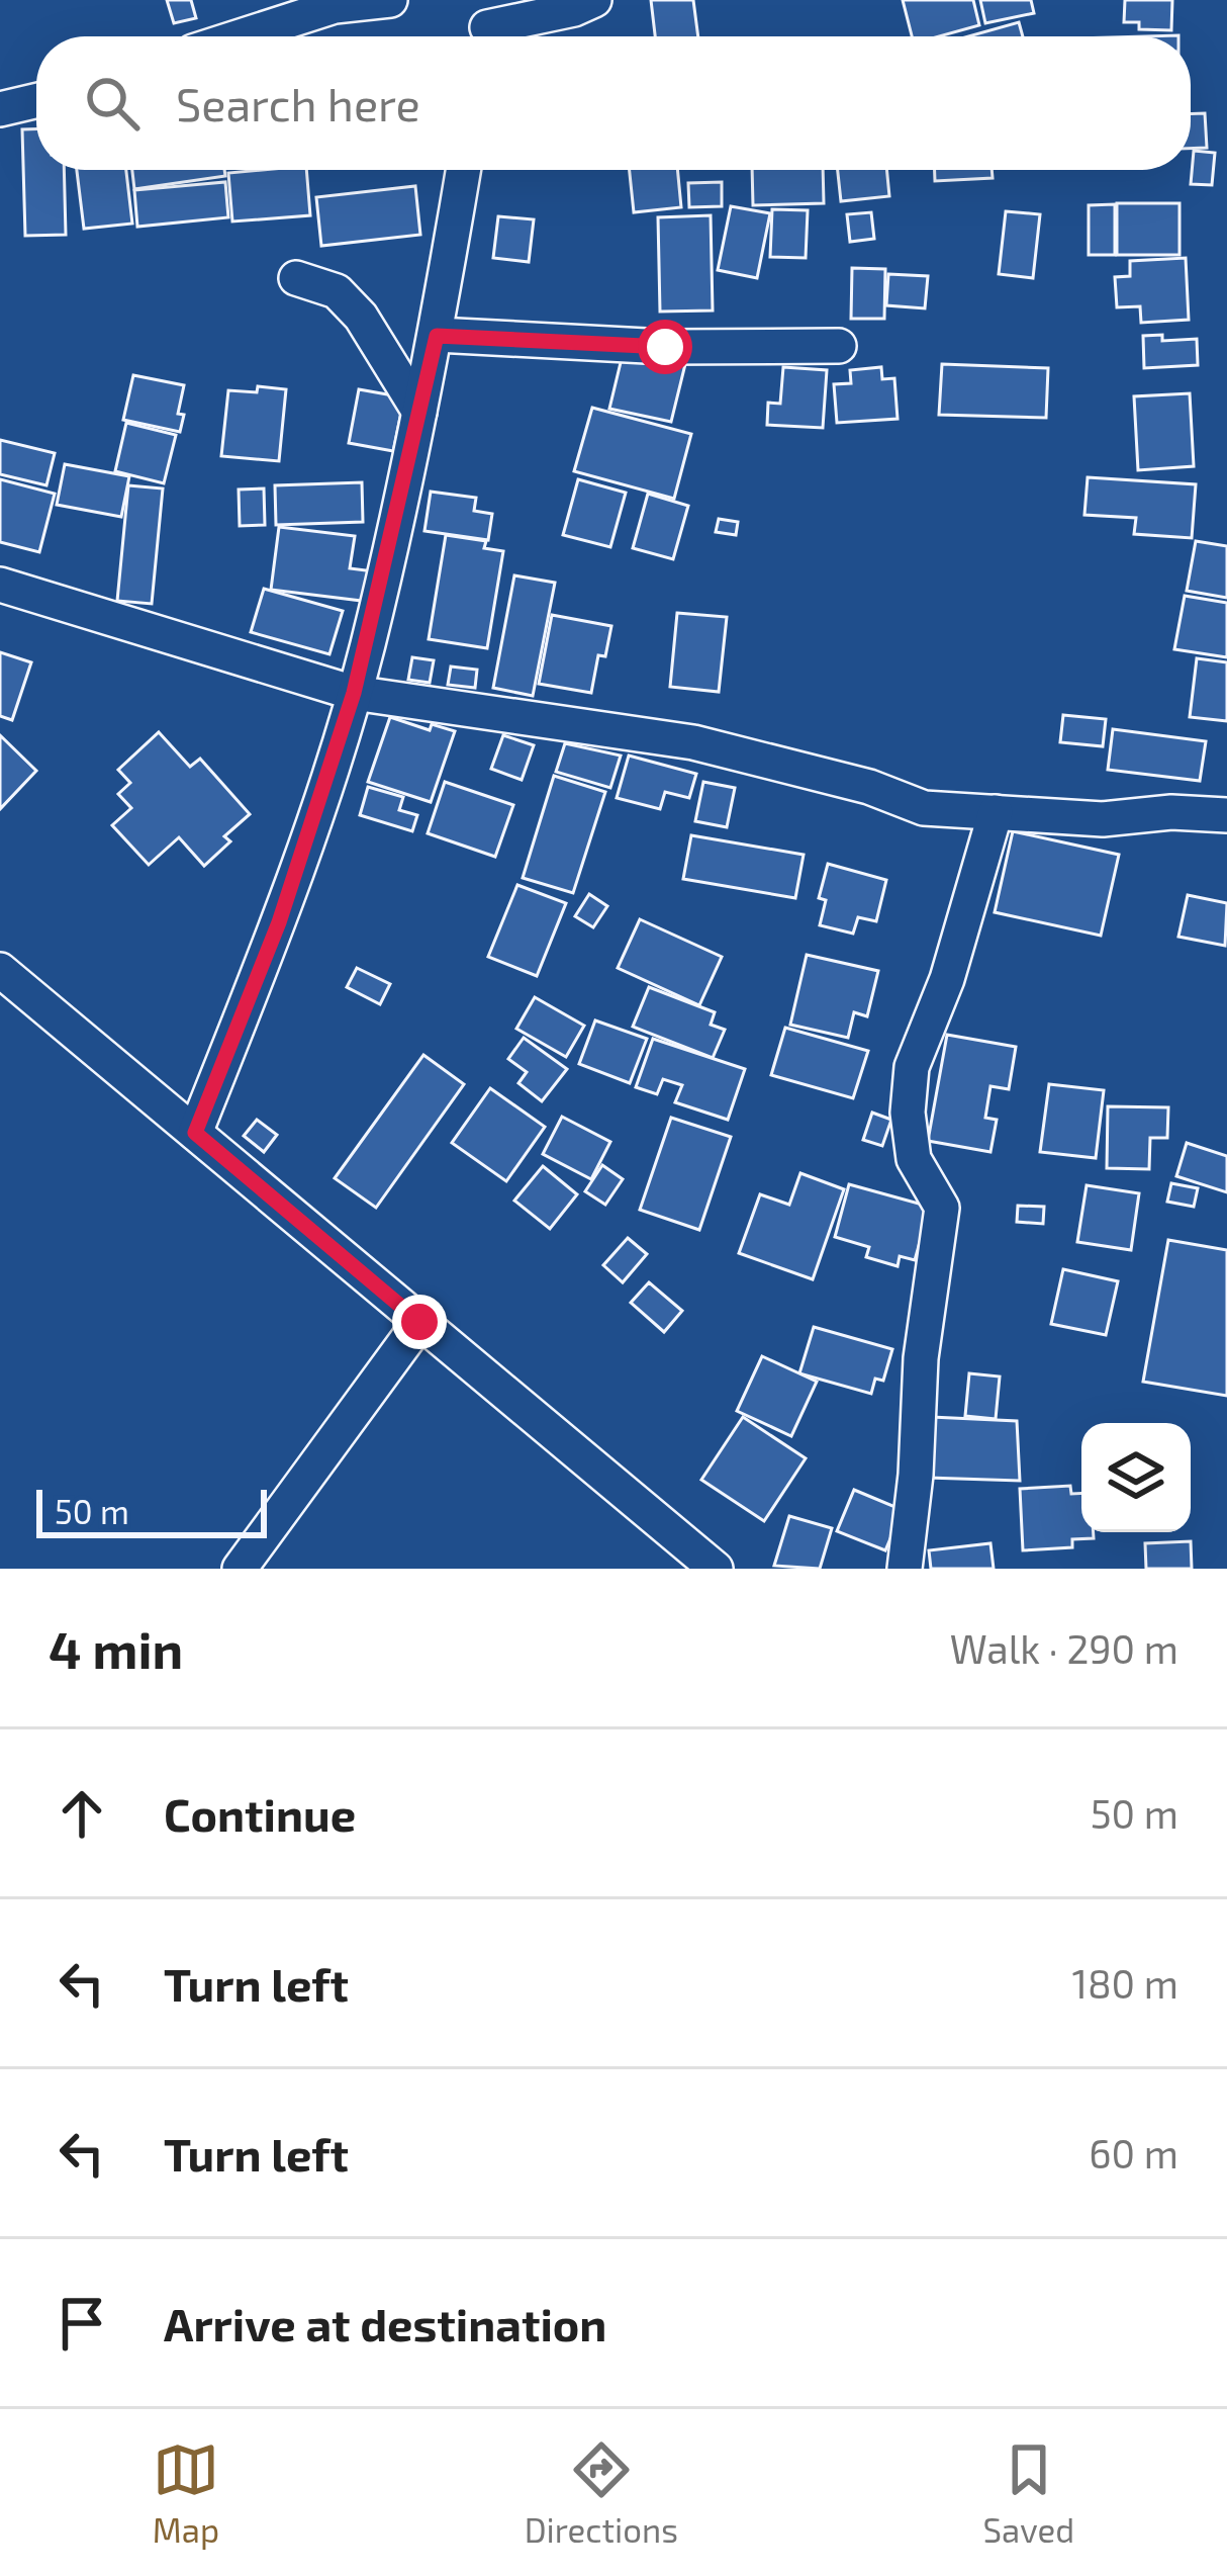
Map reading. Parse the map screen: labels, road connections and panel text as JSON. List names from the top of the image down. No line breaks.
{"scale_bar":"50 m","page":{"search":"Search here","scale":"50 m","heading":["4 min","Walk · 290 m"],"list":[["Continue","50 m"],["Turn left","180 m"],["Turn left","60 m"],"Arrive at destination"],"nav":["Map","Directions","Saved"]}}
